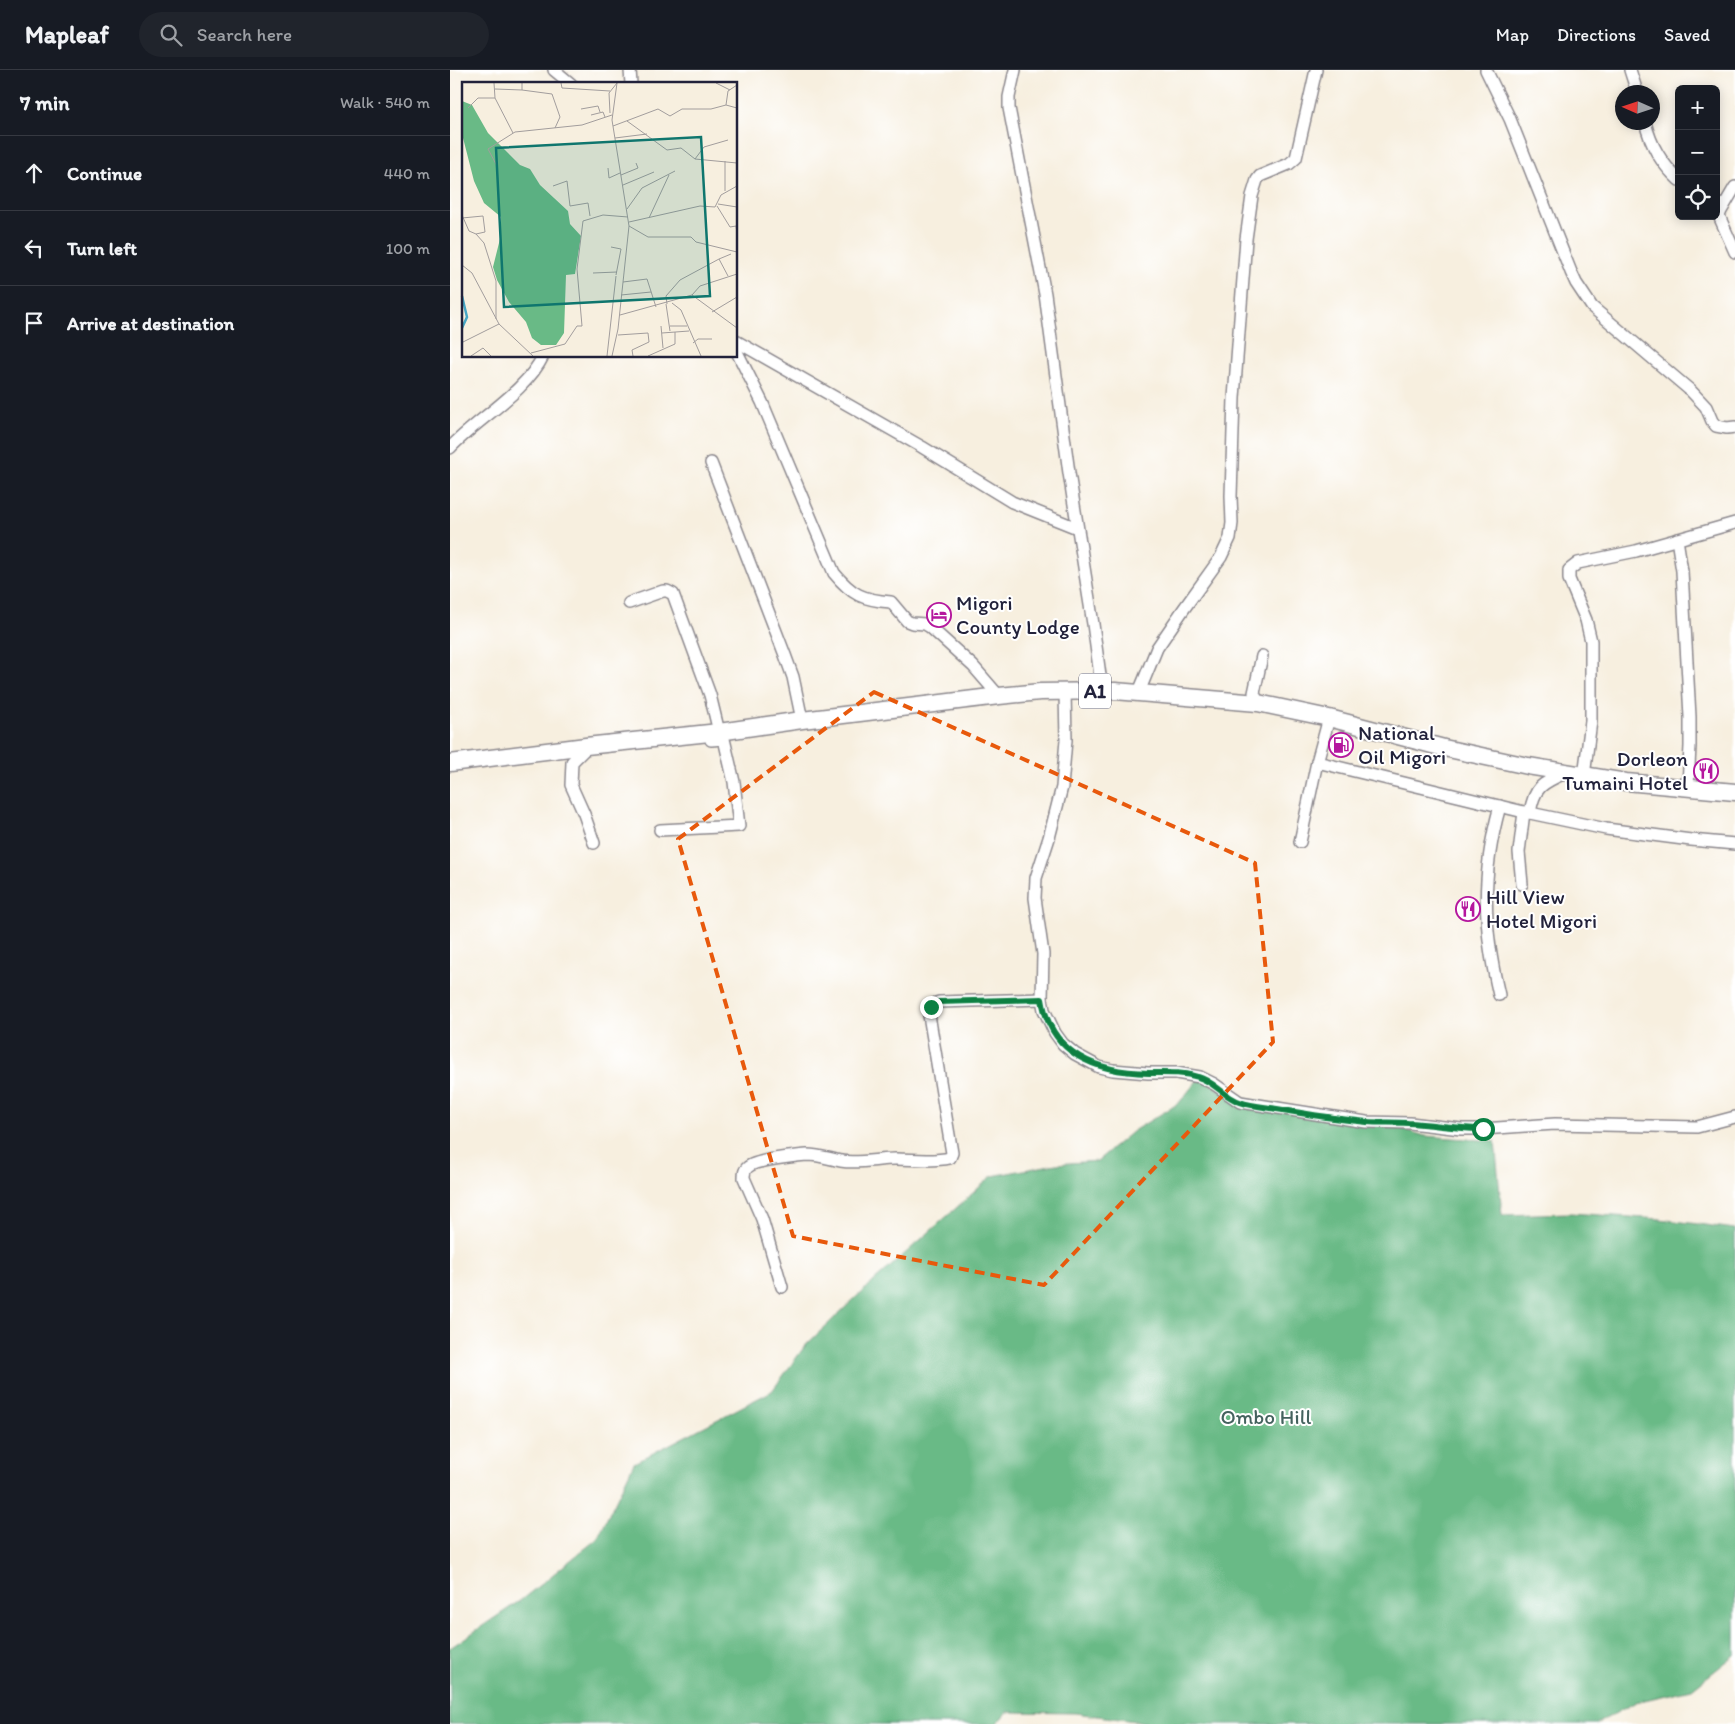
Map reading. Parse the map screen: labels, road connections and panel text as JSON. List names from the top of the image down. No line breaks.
{"streets":{"highway":["A1"]},"parks":["Ombo Hill"],"places":{"hotel":["Migori County Lodge"],"fuel station":["National Oil Migori"],"restaurant":["Dorleon Tumaini Hotel","Hill View Hotel Migori"]},"north":"left","page":{"header":"Mapleaf","search":"Search here","nav":["Map","Directions","Saved"],"heading":["7 min","Walk · 540 m"],"map_buttons":["+","−"],"list":[["Continue","440 m"],["Turn left","100 m"],"Arrive at destination"]}}
